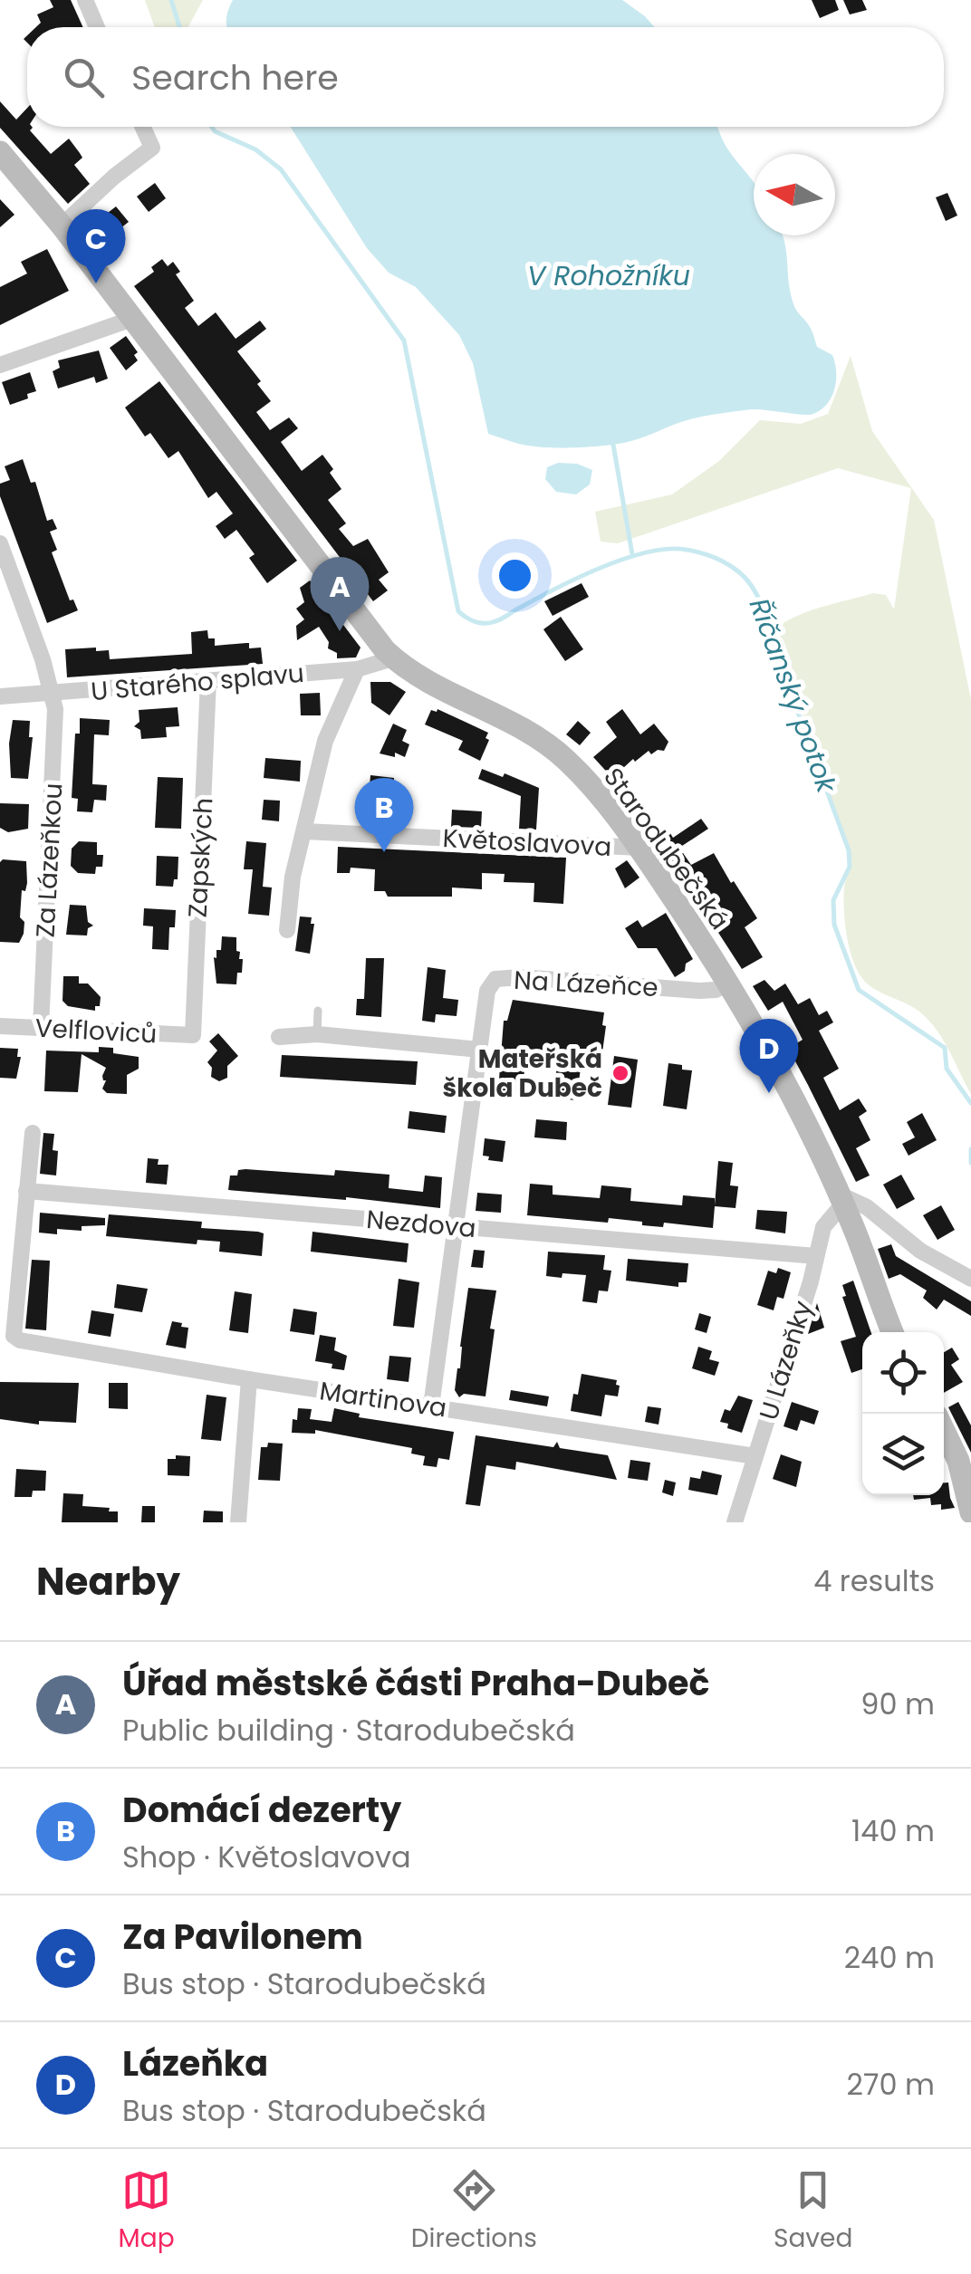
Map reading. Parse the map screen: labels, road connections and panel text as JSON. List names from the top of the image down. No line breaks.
{"streets":{"street":["U Starého splavu","Květoslavova","Starodubečská","Zapských","Za Lázeňkou","Na Lázeňce","Velfloviců","Nezdova","U Lázeňky","Martinova"]},"crossings":[["U Starého splavu","Starodubečská"],["U Starého splavu","Zapských"],["U Starého splavu","Za Lázeňkou"],["Květoslavova","Starodubečská"],["Starodubečská","Na Lázeňce"],["Starodubečská","U Lázeňky"],["Zapských","Velfloviců"],["Za Lázeňkou","Velfloviců"],["Na Lázeňce","Nezdova"],["Na Lázeňce","Martinova"],["Nezdova","U Lázeňky"],["Nezdova","Martinova"],["U Lázeňky","Martinova"]],"water":["V Rohožníku","Říčanský potok"],"places":["Mateřská škola Dubeč"],"north":"left","page":{"search":"Search here","pins":["C","A","B","D"],"heading":["Nearby","4 results"],"list":[{"mark":"A","name":"Úřad městské části Praha-Dubeč","note":"Public building · Starodubečská","value":"90 m"},{"mark":"B","name":"Domácí dezerty","note":"Shop · Květoslavova","value":"140 m"},{"mark":"C","name":"Za Pavilonem","note":"Bus stop · Starodubečská","value":"240 m"},{"mark":"D","name":"Lázeňka","note":"Bus stop · Starodubečská","value":"270 m"}],"nav":["Map","Directions","Saved"]}}
